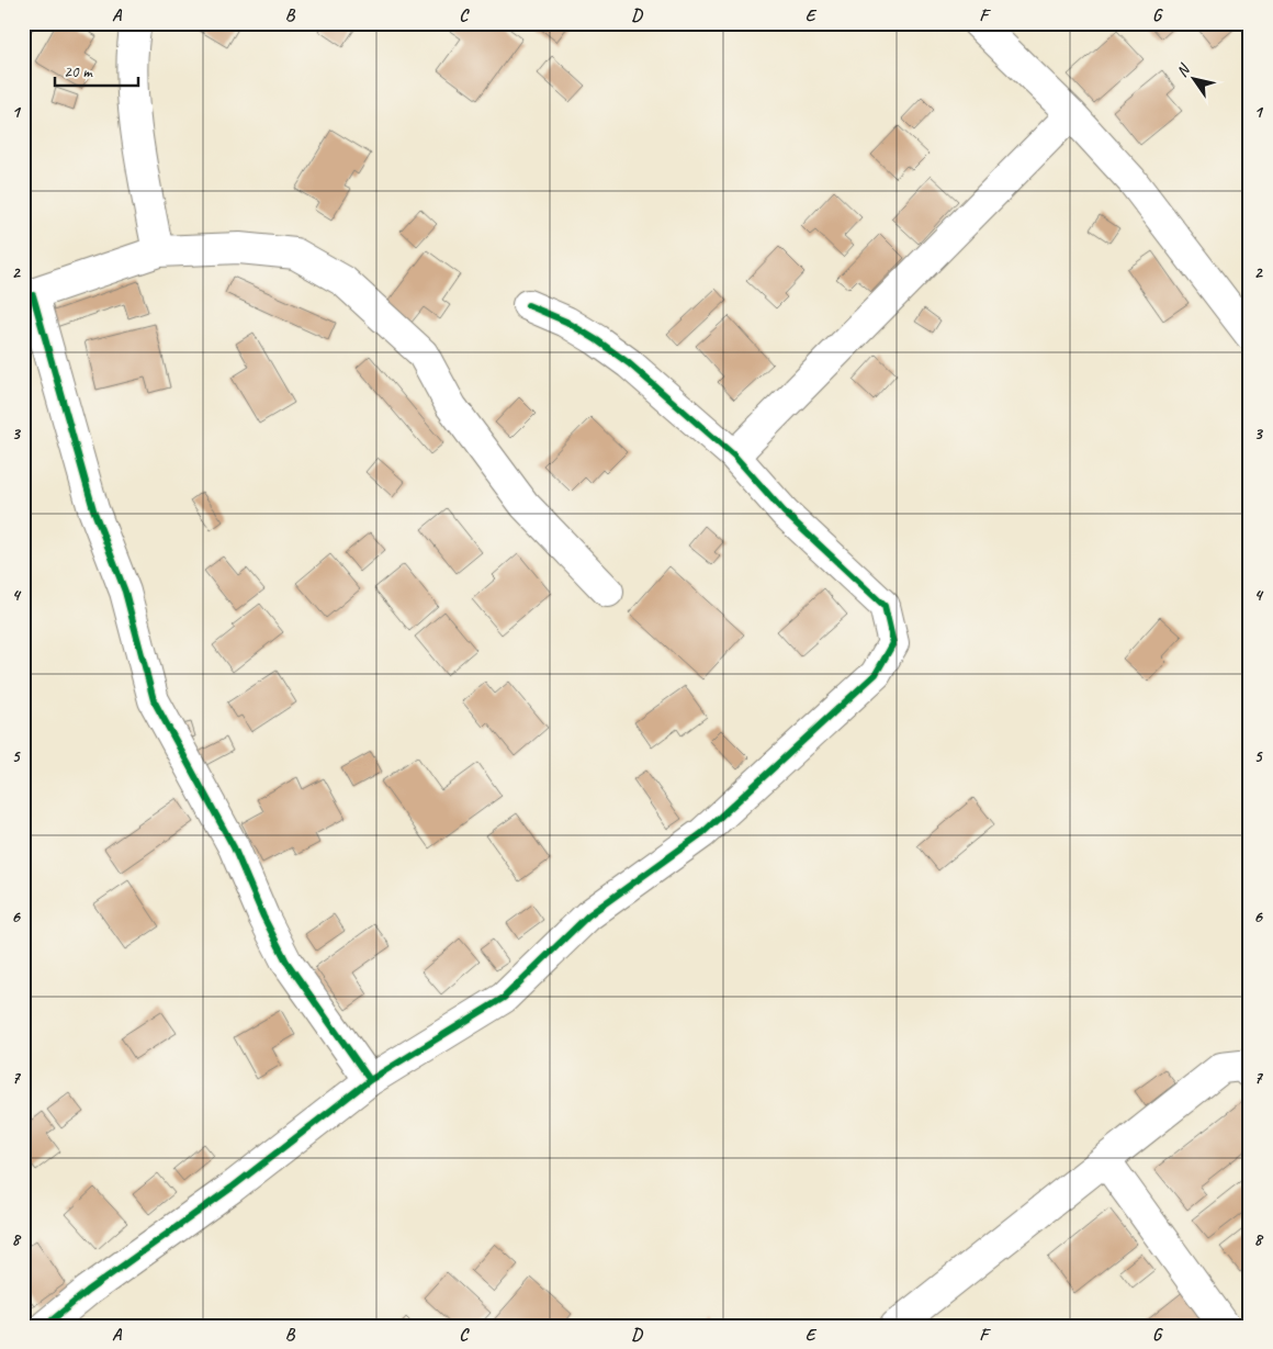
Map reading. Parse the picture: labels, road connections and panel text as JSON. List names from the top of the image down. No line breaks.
{"scale_bar":"20 m","north":"top left","grid":{"columns":["A","B","C","D","E","F","G"],"rows":["1","2","3","4","5","6","7","8"]}}
